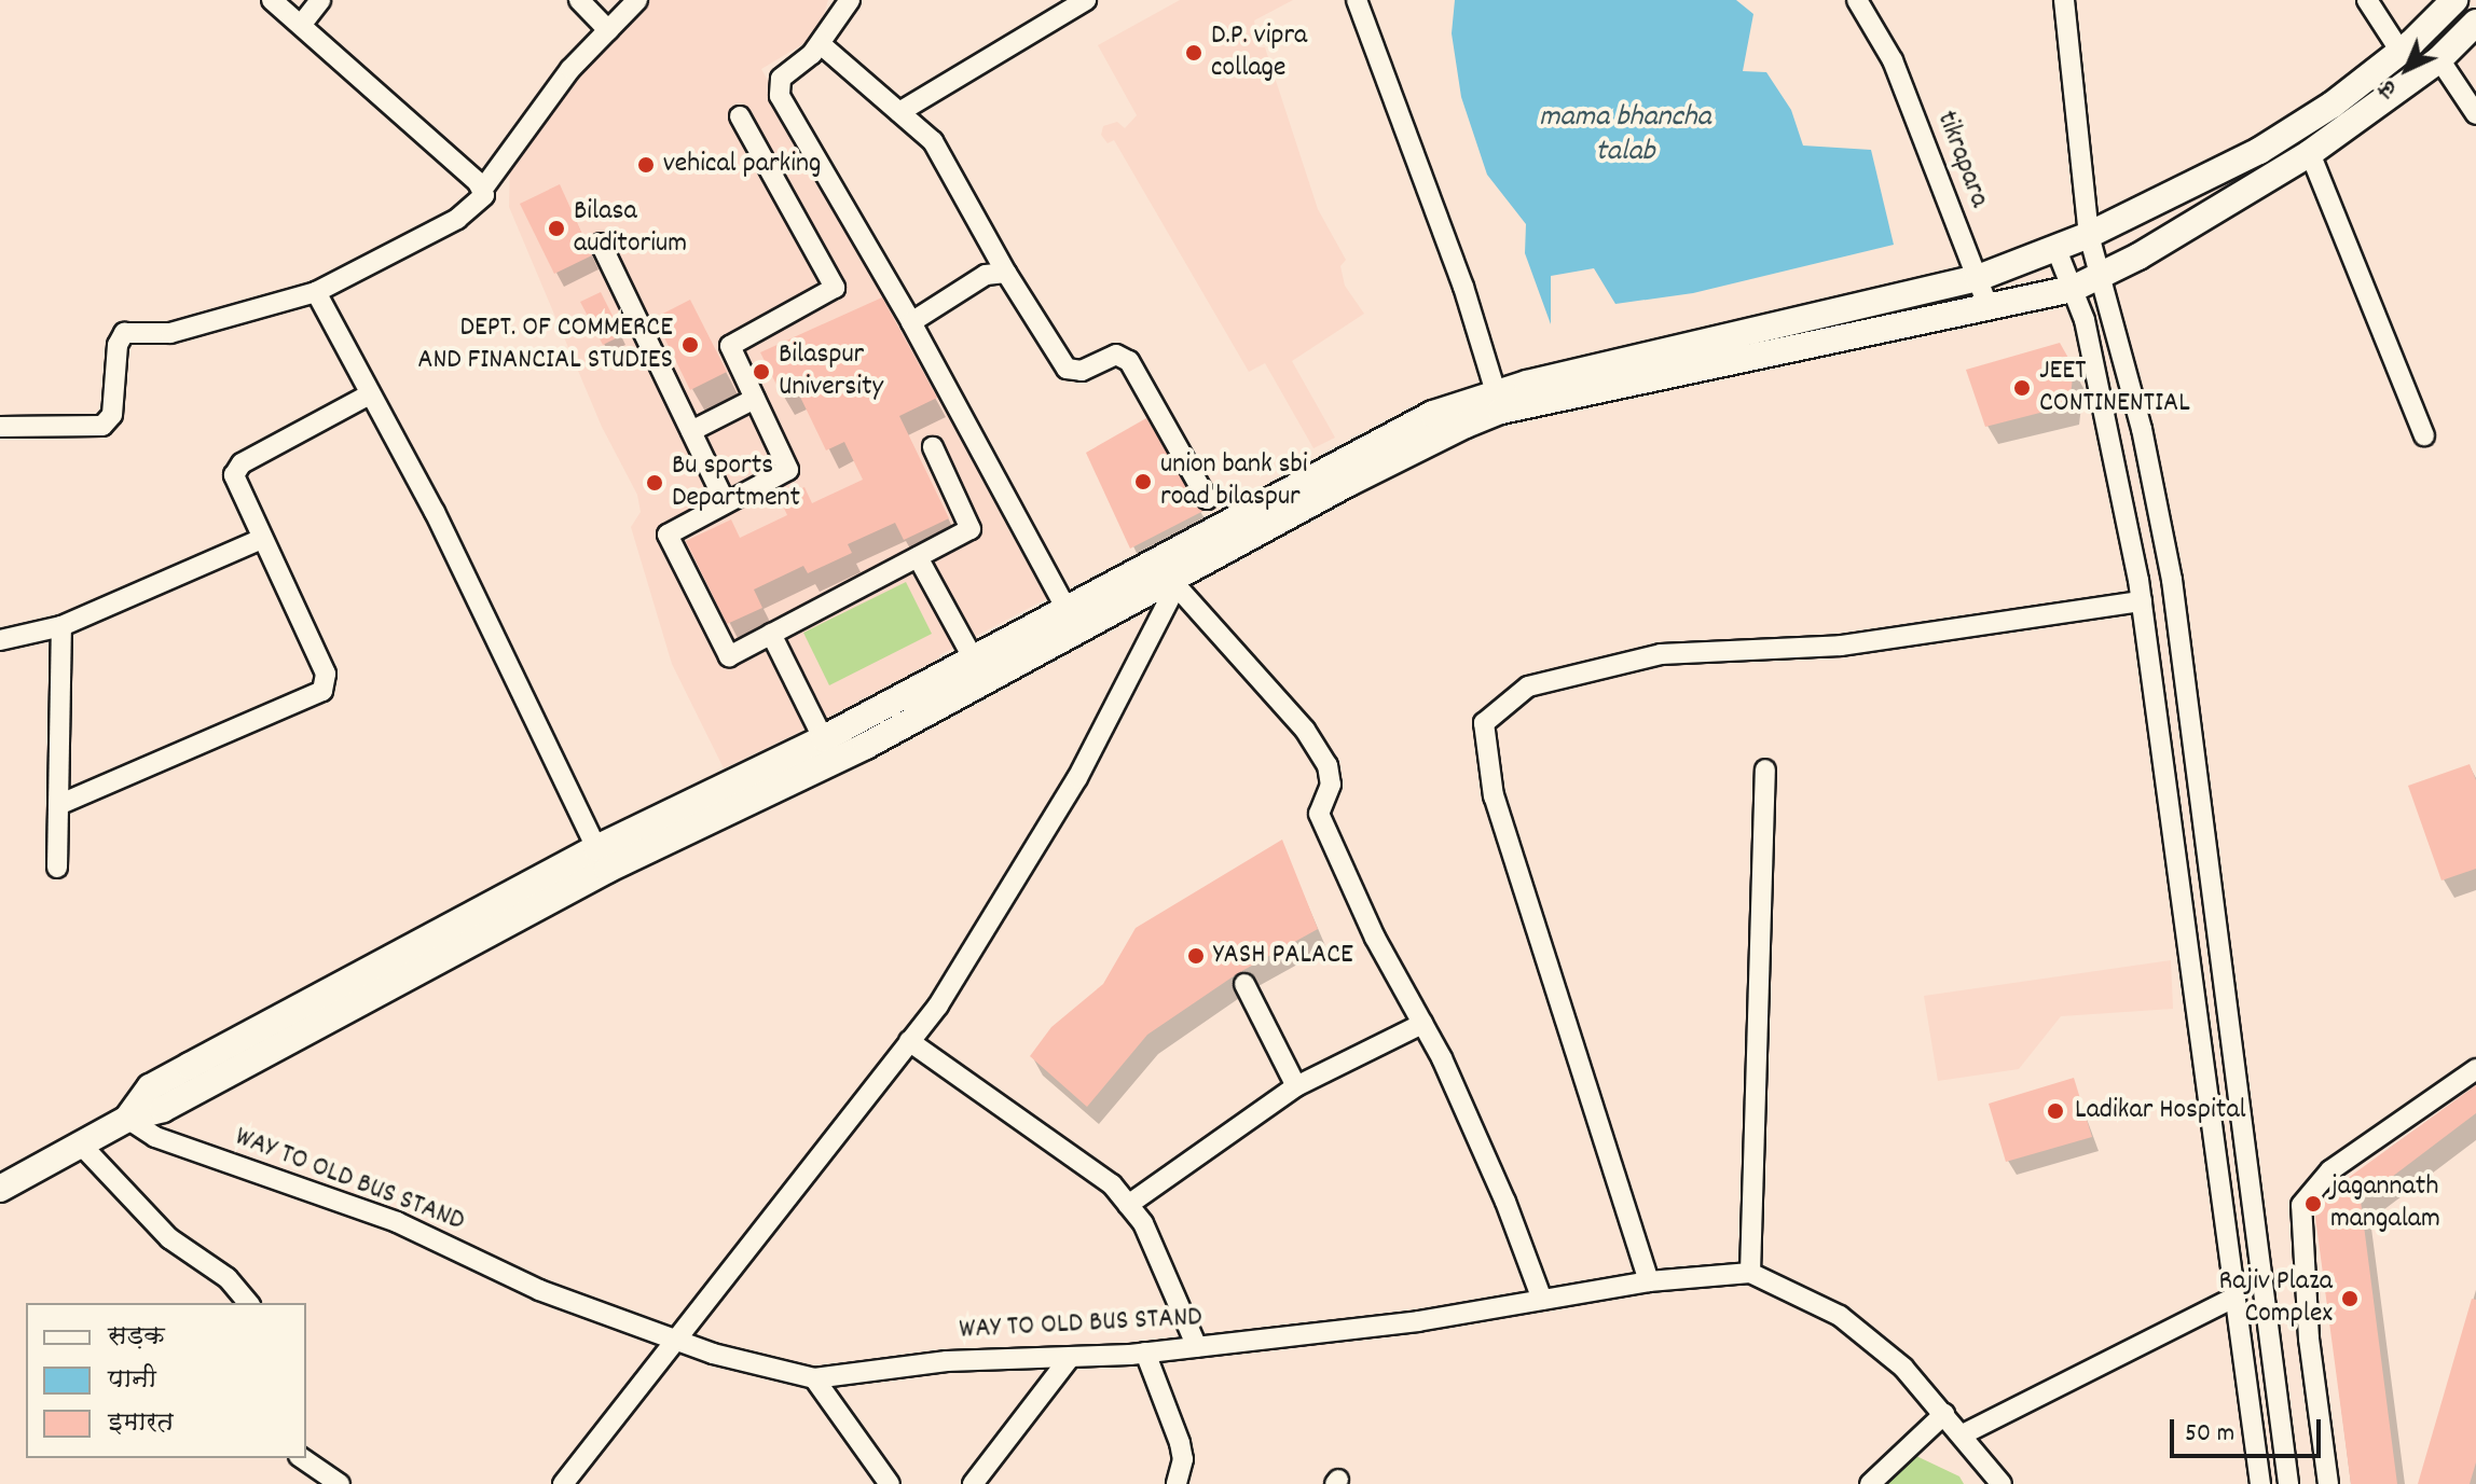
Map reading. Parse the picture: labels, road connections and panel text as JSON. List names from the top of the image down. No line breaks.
{"streets":{"street":["tikrapara","WAY TO OLD BUS STAND"]},"water":["mama bhancha talab"],"places":["D.P. vipra collage","vehical parking","Bilasa auditorium","DEPT. OF COMMERCE AND FINANCIAL STUDIES","Bilaspur University","JEET CONTINENTIAL","union bank sbi road bilaspur","Bu sports Department","YASH PALACE","Ladikar Hospital","jagannath mangalam","Rajiv Plaza Complex"],"legend":["सड़क","पानी","इमारत"],"scale_bar":"50 m","north":"bottom left"}
